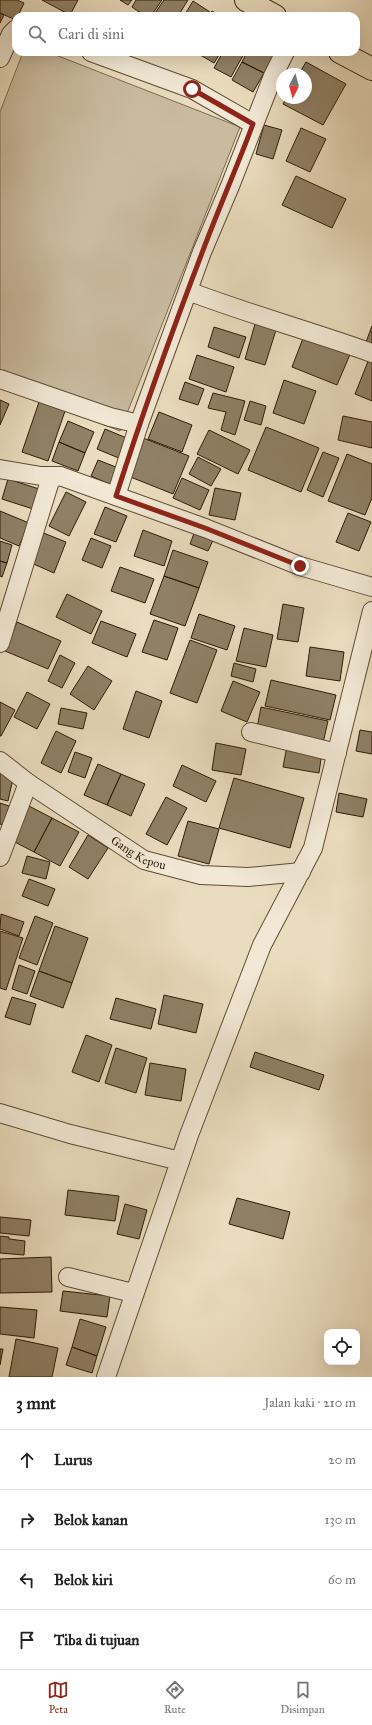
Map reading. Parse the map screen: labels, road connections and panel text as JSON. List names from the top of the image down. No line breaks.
{"streets":{"street":["Gang Kepou"]},"north":"bottom","page":{"search":"Cari di sini","heading":["3 mnt","Jalan kaki · 210 m"],"list":[["Lurus","20 m"],["Belok kanan","130 m"],["Belok kiri","60 m"],"Tiba di tujuan"],"nav":["Peta","Rute","Disimpan"]}}
